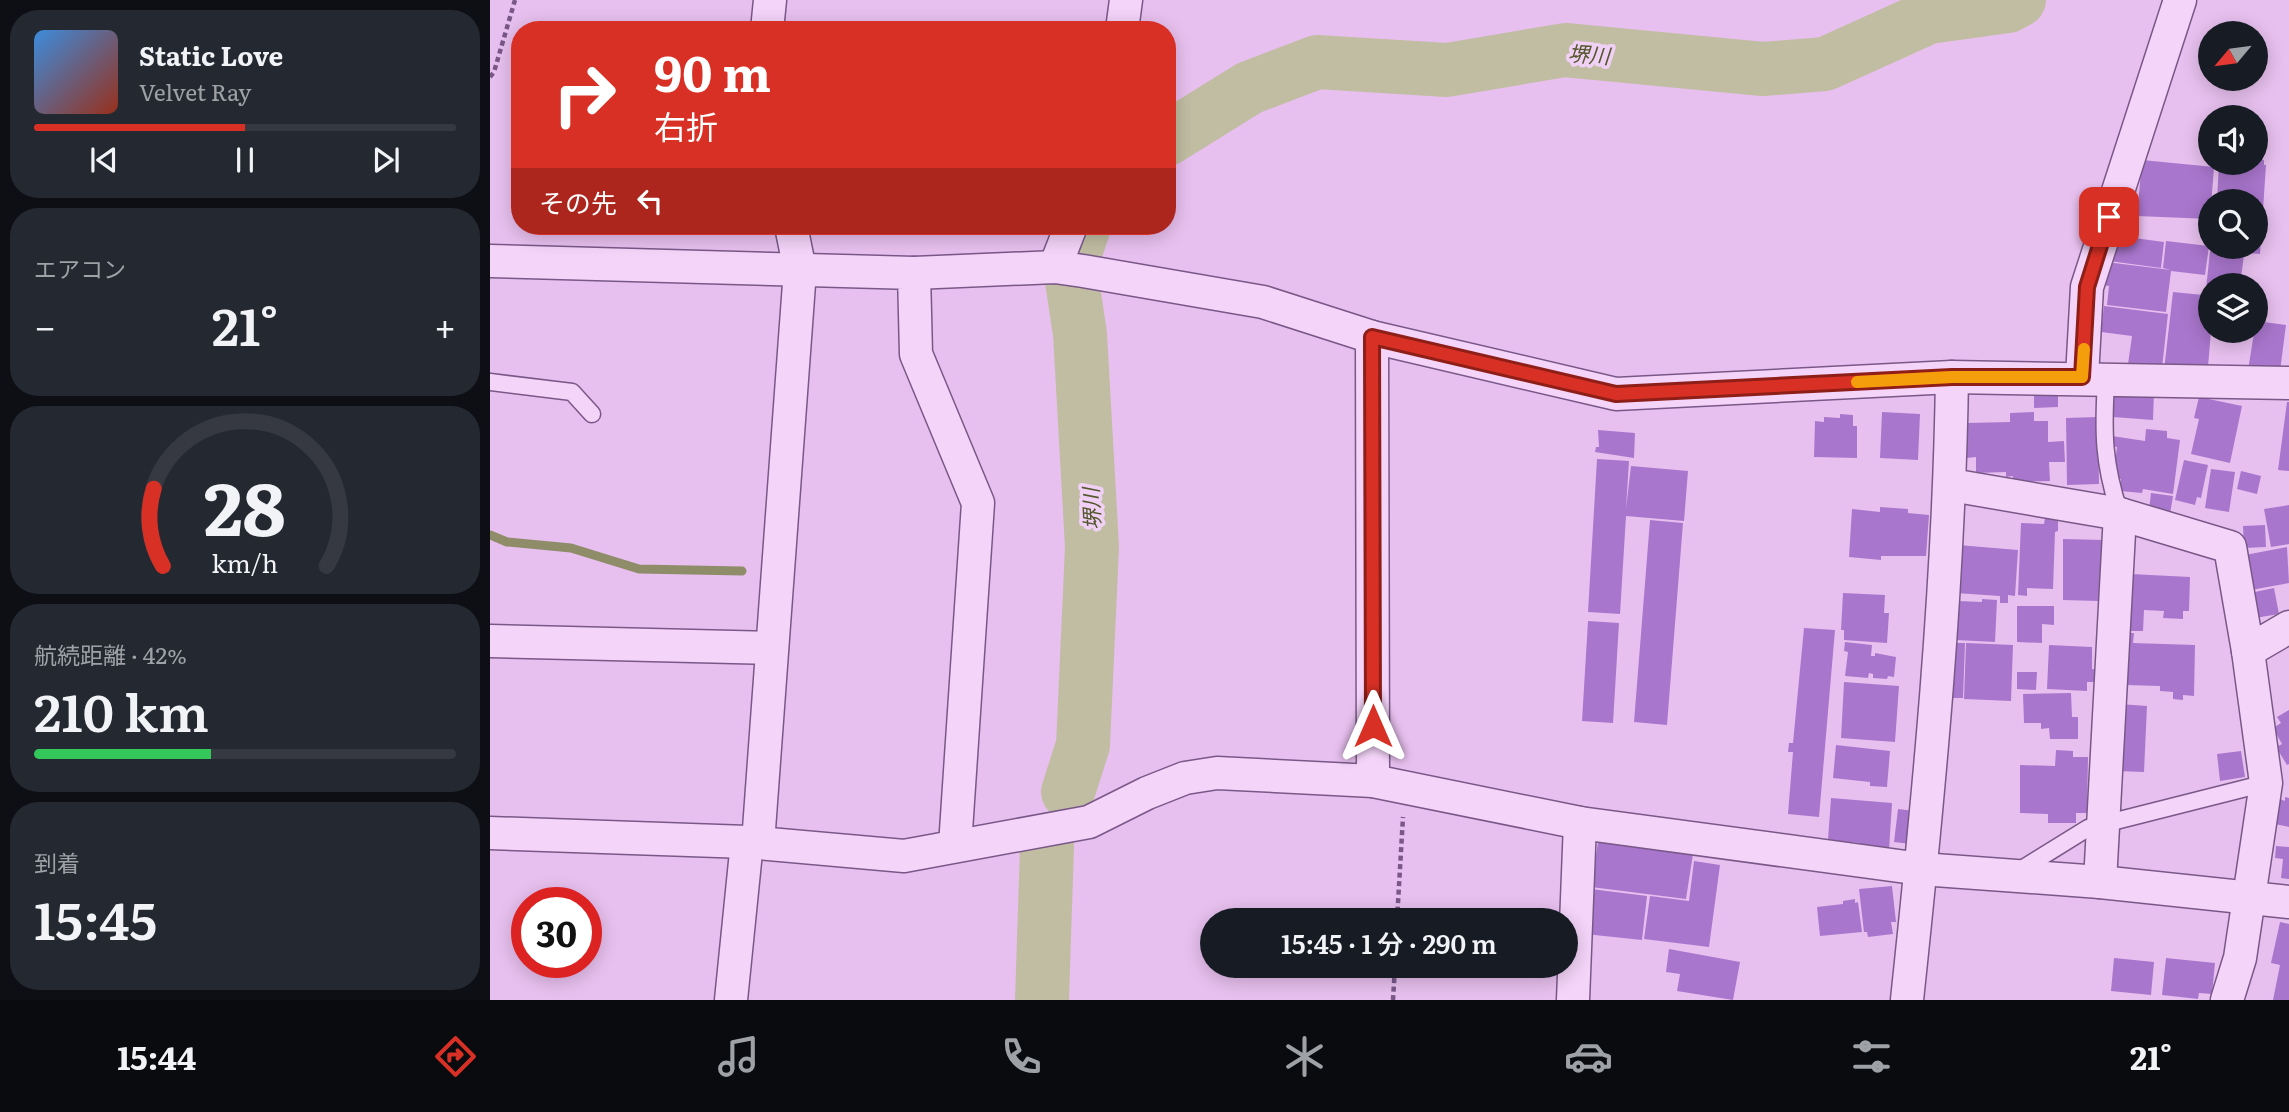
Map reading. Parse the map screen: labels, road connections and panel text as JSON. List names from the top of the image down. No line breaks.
{"water":["堺川"],"north":"bottom left","page":{"turn":["90 m","右折"],"song":["Static Love","Velvet Ray"],"then":"その先","tile":["エアコン",["航続距離 · 42%","210 km"],["到着","15:45"]],"heat":["−","21°","+"],"limit":"30","trip":"15:45 · 1 分 · 290 m","tabs":["15:44","21°"],"gauge":["28","km/h"]}}
